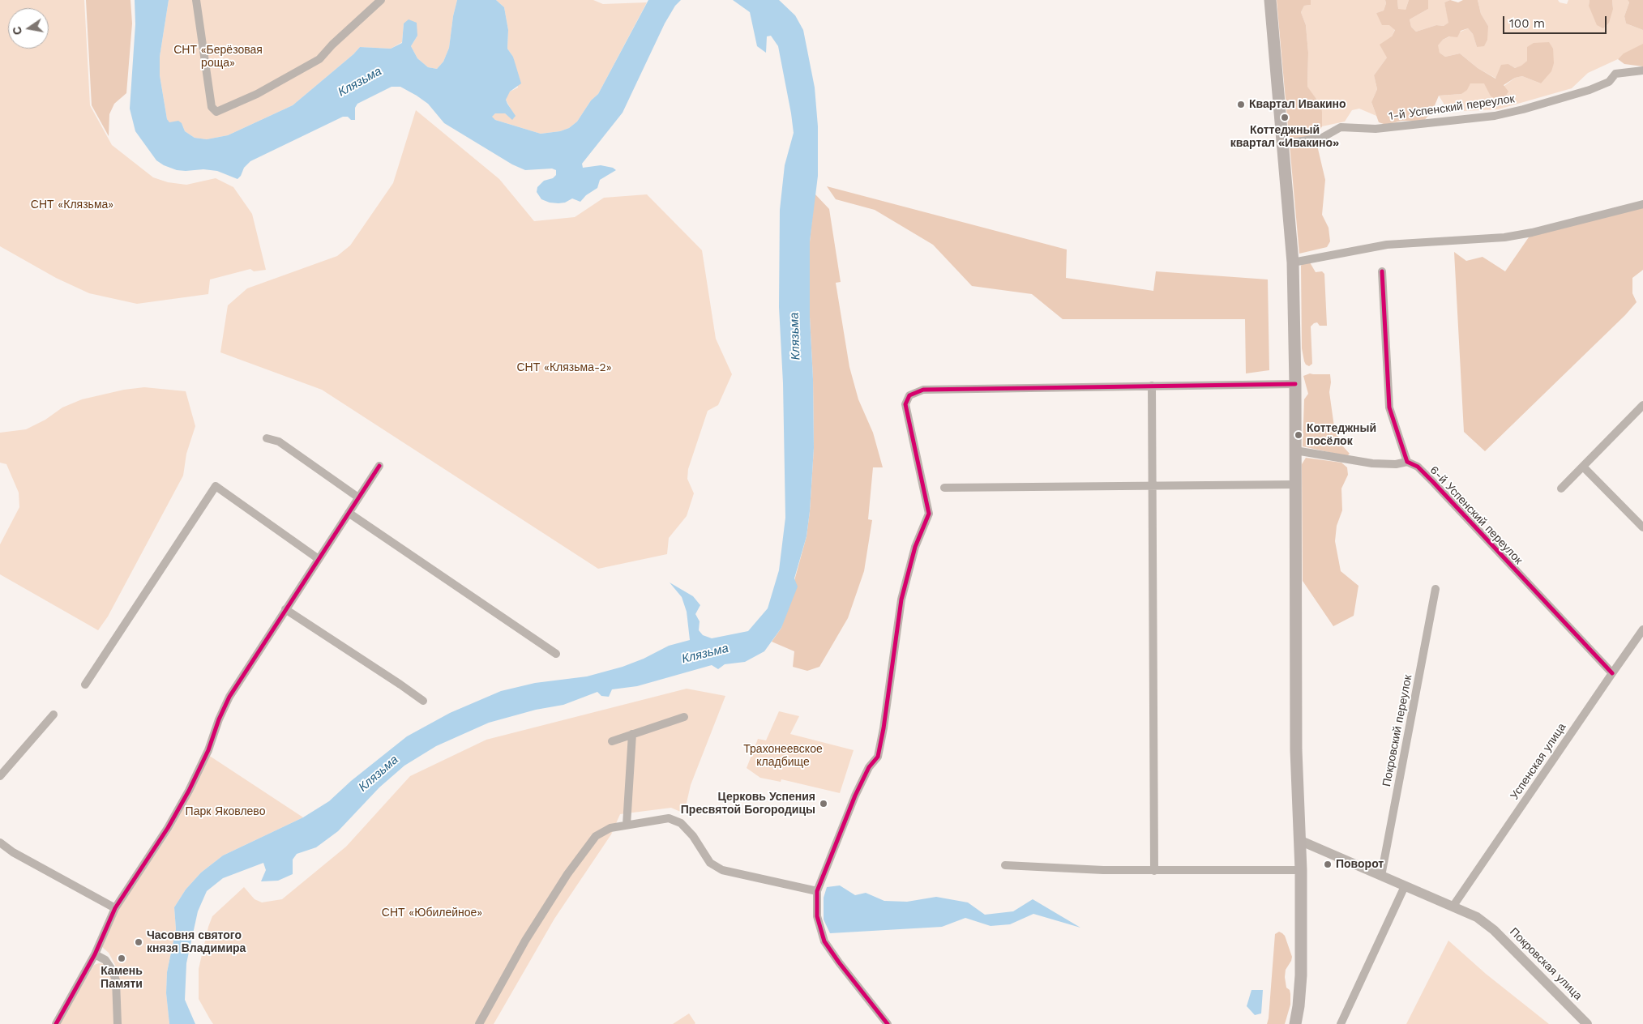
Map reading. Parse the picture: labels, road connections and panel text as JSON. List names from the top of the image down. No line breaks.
{"streets":{"street":["1-й Успенский переулок","6-й Успенский переулок","Покровский переулок","Успенская улица","Покровская улица"]},"crossings":[["6-й Успенский переулок","Успенская улица"],["Покровский переулок","Покровская улица"],["Успенская улица","Покровская улица"]],"water":["Клязьма"],"parks":["СНТ «Берёзовая роща»","СНТ «Клязьма»","СНТ «Клязьма-2»","Трахонеевское кладбище","Парк Яковлево","СНТ «Юбилейное»"],"places":["Квартал Ивакино","Коттеджный квартал «Ивакино»","Коттеджный посёлок","Церковь Успения Пресвятой Богородицы","Поворот","Часовня святого князя Владимира","Камень Памяти"],"scale_bar":"100 m","north":"left"}
